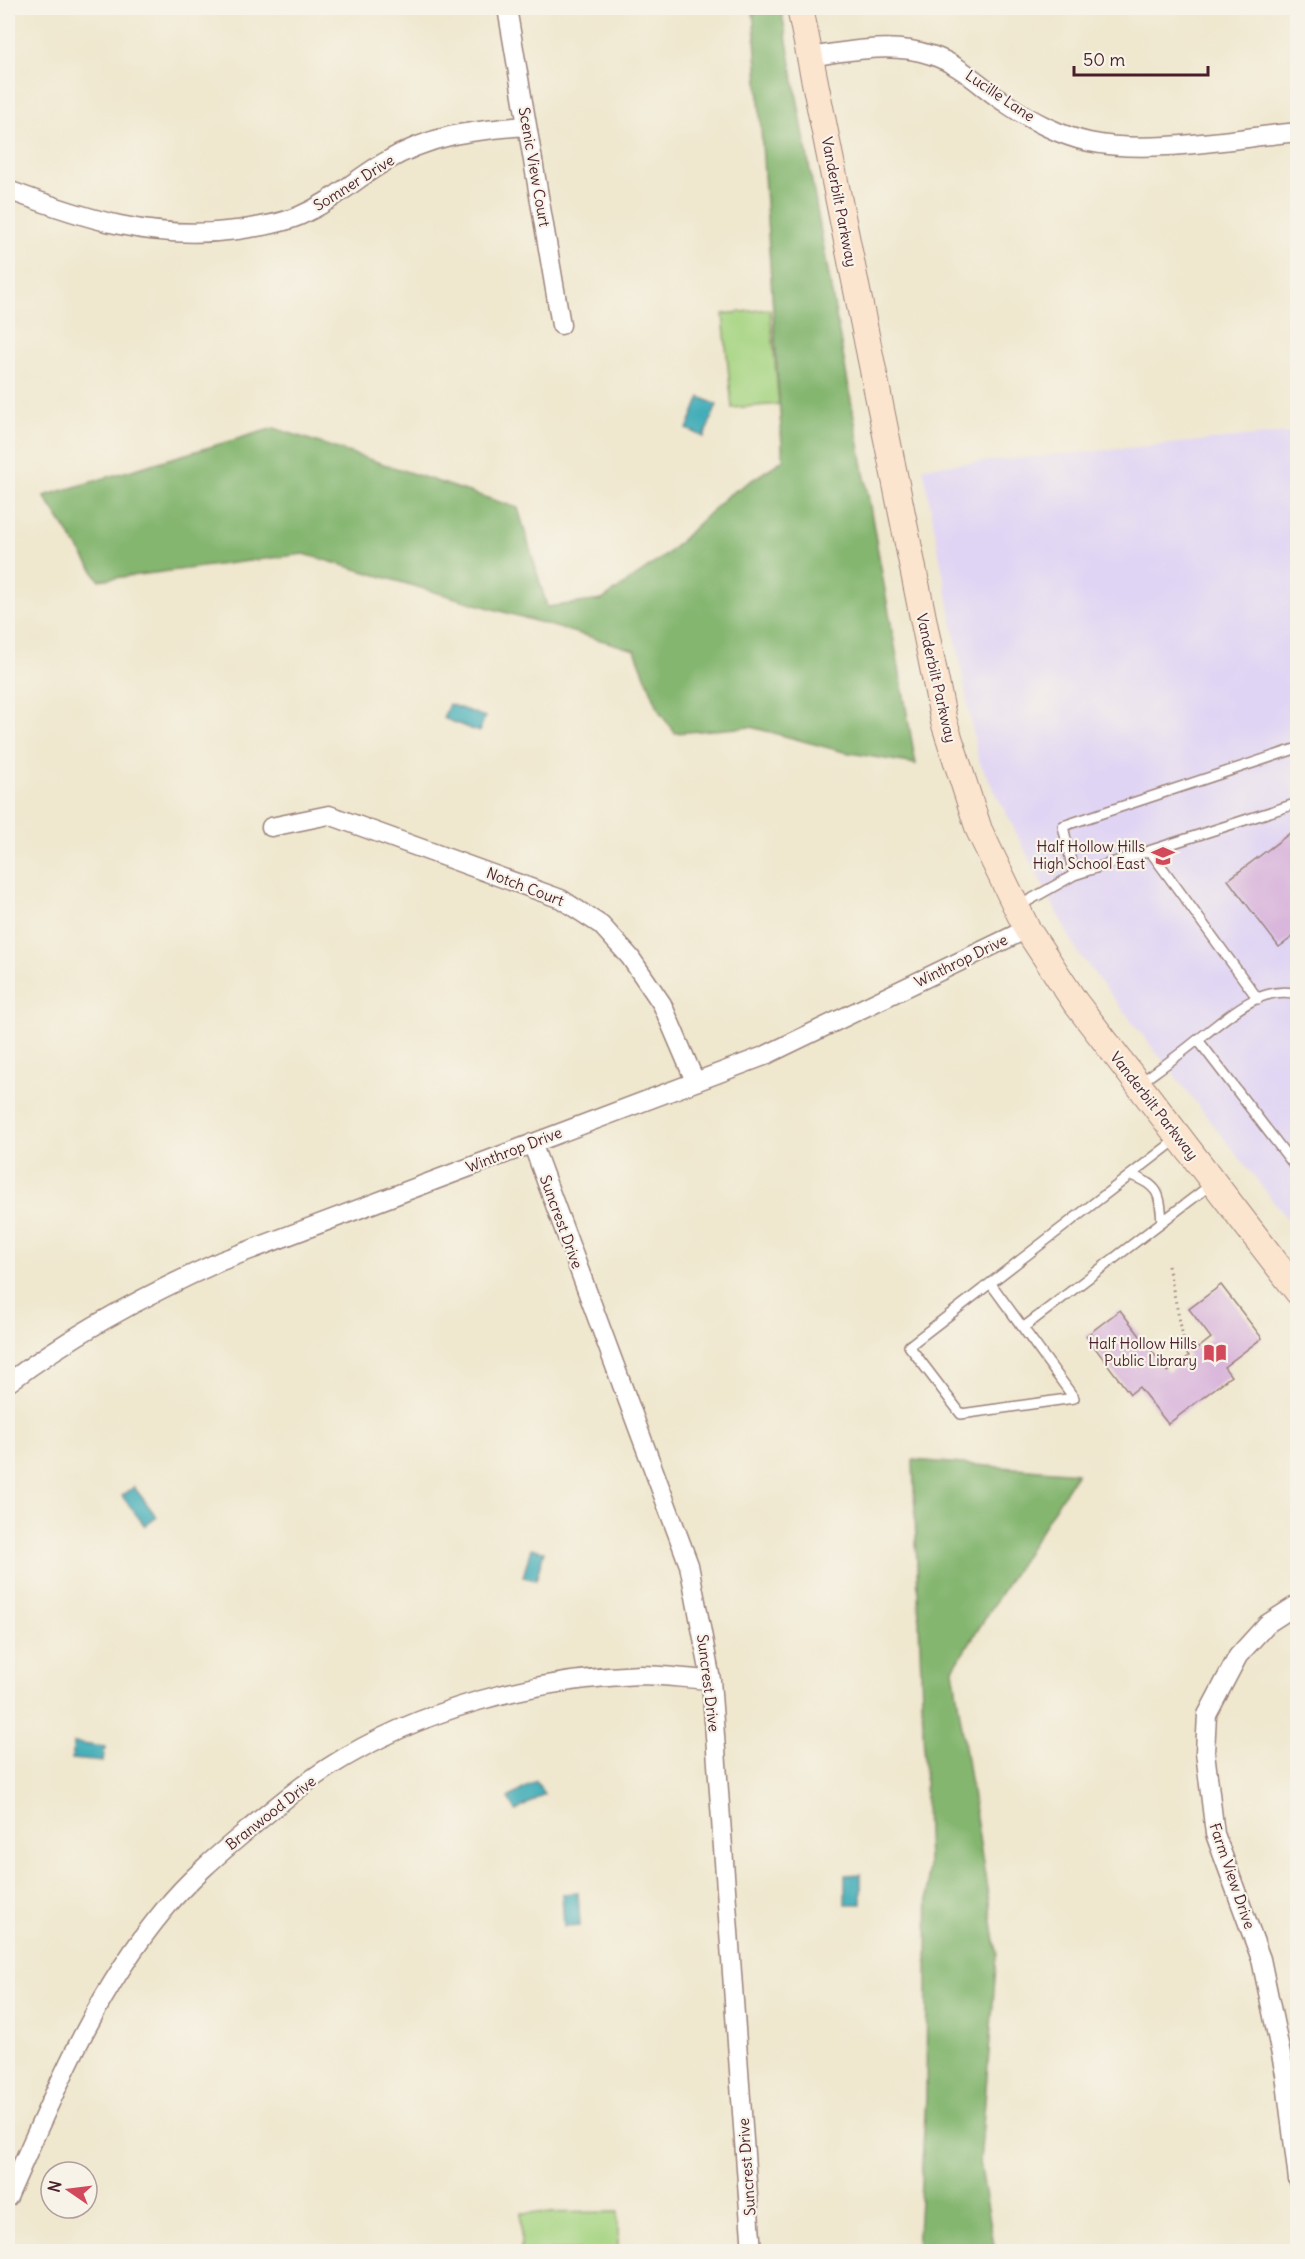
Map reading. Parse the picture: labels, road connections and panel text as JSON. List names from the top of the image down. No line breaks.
{"streets":{"main road":["Vanderbilt Parkway"],"street":["Lucille Lane","Scenic View Court","Somner Drive","Notch Court","Winthrop Drive","Suncrest Drive","Branwood Drive","Farm View Drive"]},"crossings":[["Lucille Lane","Vanderbilt Parkway"],["Scenic View Court","Somner Drive"],["Vanderbilt Parkway","Winthrop Drive"],["Notch Court","Winthrop Drive"],["Winthrop Drive","Suncrest Drive"],["Suncrest Drive","Branwood Drive"]],"places":{"school or university":["Half Hollow Hills High School East"],"library":["Half Hollow Hills Public Library"]},"scale_bar":"50 m","north":"left"}
